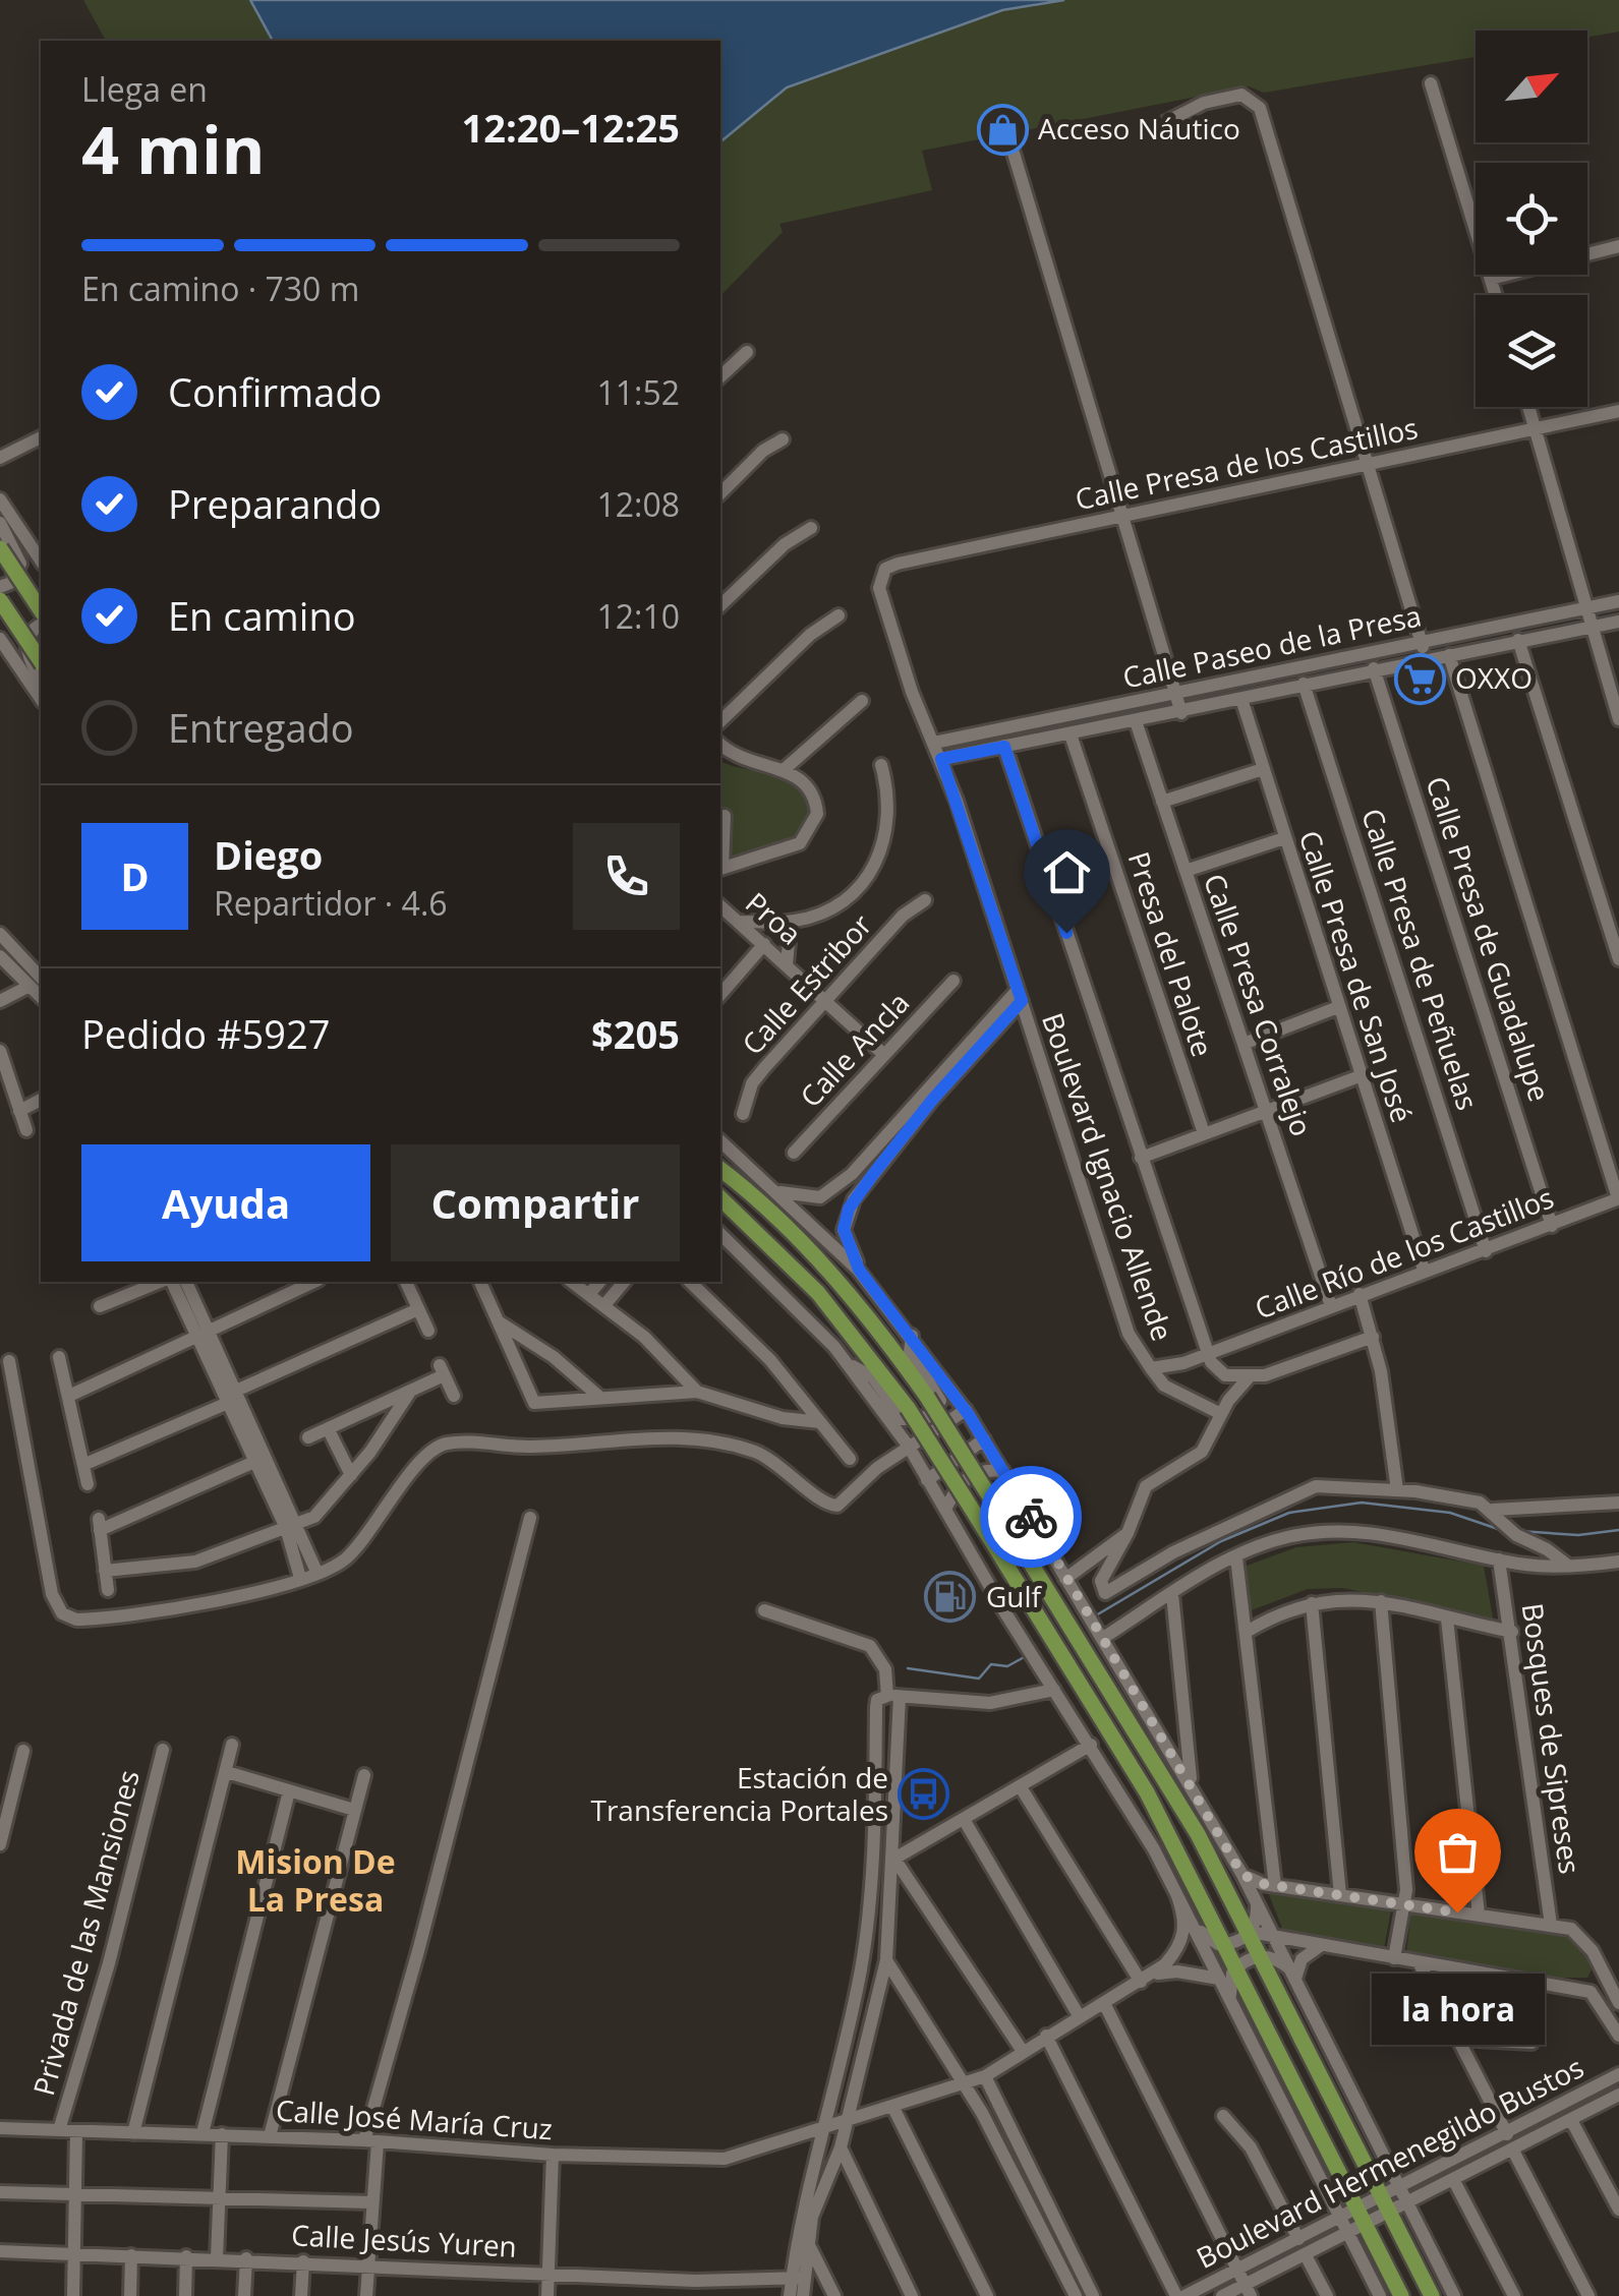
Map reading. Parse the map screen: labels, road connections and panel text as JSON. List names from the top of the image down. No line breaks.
{"streets":{"street":["Calle Presa de los Castillos","Calle Paseo de la Presa","Proa","Calle Presa de Guadalupe","Presa del Palote","Calle Presa de Peñuelas","Calle Presa de San José","Calle Estribor","Calle Presa Corralejo","Calle Ancla","Boulevard Ignacio Allende","Calle Río de los Castillos","Bosques de Sipreses","Privada de las Mansiones","Calle José María Cruz","Boulevard Hermenegildo Bustos","Calle Jesús Yuren"]},"crossings":[["Calle Presa de los Castillos","Boulevard Ignacio Allende"],["Calle Paseo de la Presa","Calle Presa de Guadalupe"],["Calle Paseo de la Presa","Presa del Palote"],["Calle Paseo de la Presa","Calle Presa de Peñuelas"],["Calle Paseo de la Presa","Calle Presa de San José"],["Calle Paseo de la Presa","Calle Presa Corralejo"],["Calle Paseo de la Presa","Boulevard Ignacio Allende"],["Proa","Calle Estribor"],["Proa","Calle Ancla"],["Calle Presa de Guadalupe","Calle Río de los Castillos"],["Calle Presa de Peñuelas","Calle Río de los Castillos"],["Calle Presa de San José","Calle Río de los Castillos"],["Calle Presa Corralejo","Calle Río de los Castillos"],["Boulevard Ignacio Allende","Calle Río de los Castillos"],["Privada de las Mansiones","Calle José María Cruz"]],"districts":["Mision De La Presa"],"places":{"shop":["Acceso Náutico"],"supermarket":["OXXO"],"fuel station":["Gulf"],"bus stop":["Estación de Transferencia Portales"],"other":["la hora"]},"north":"top right","page":{"heading":["4 min","Llega en","12:20–12:25"],"panel":["Diego","Repartidor · 4.6","Pedido #5927","$205"],"bar":"En camino · 730 m","list":[["Confirmado","11:52"],["Preparando","12:08"],["En camino","12:10"],"Entregado"],"round":"D","buttons":["Ayuda","Compartir"],"bubble":"la hora"}}
